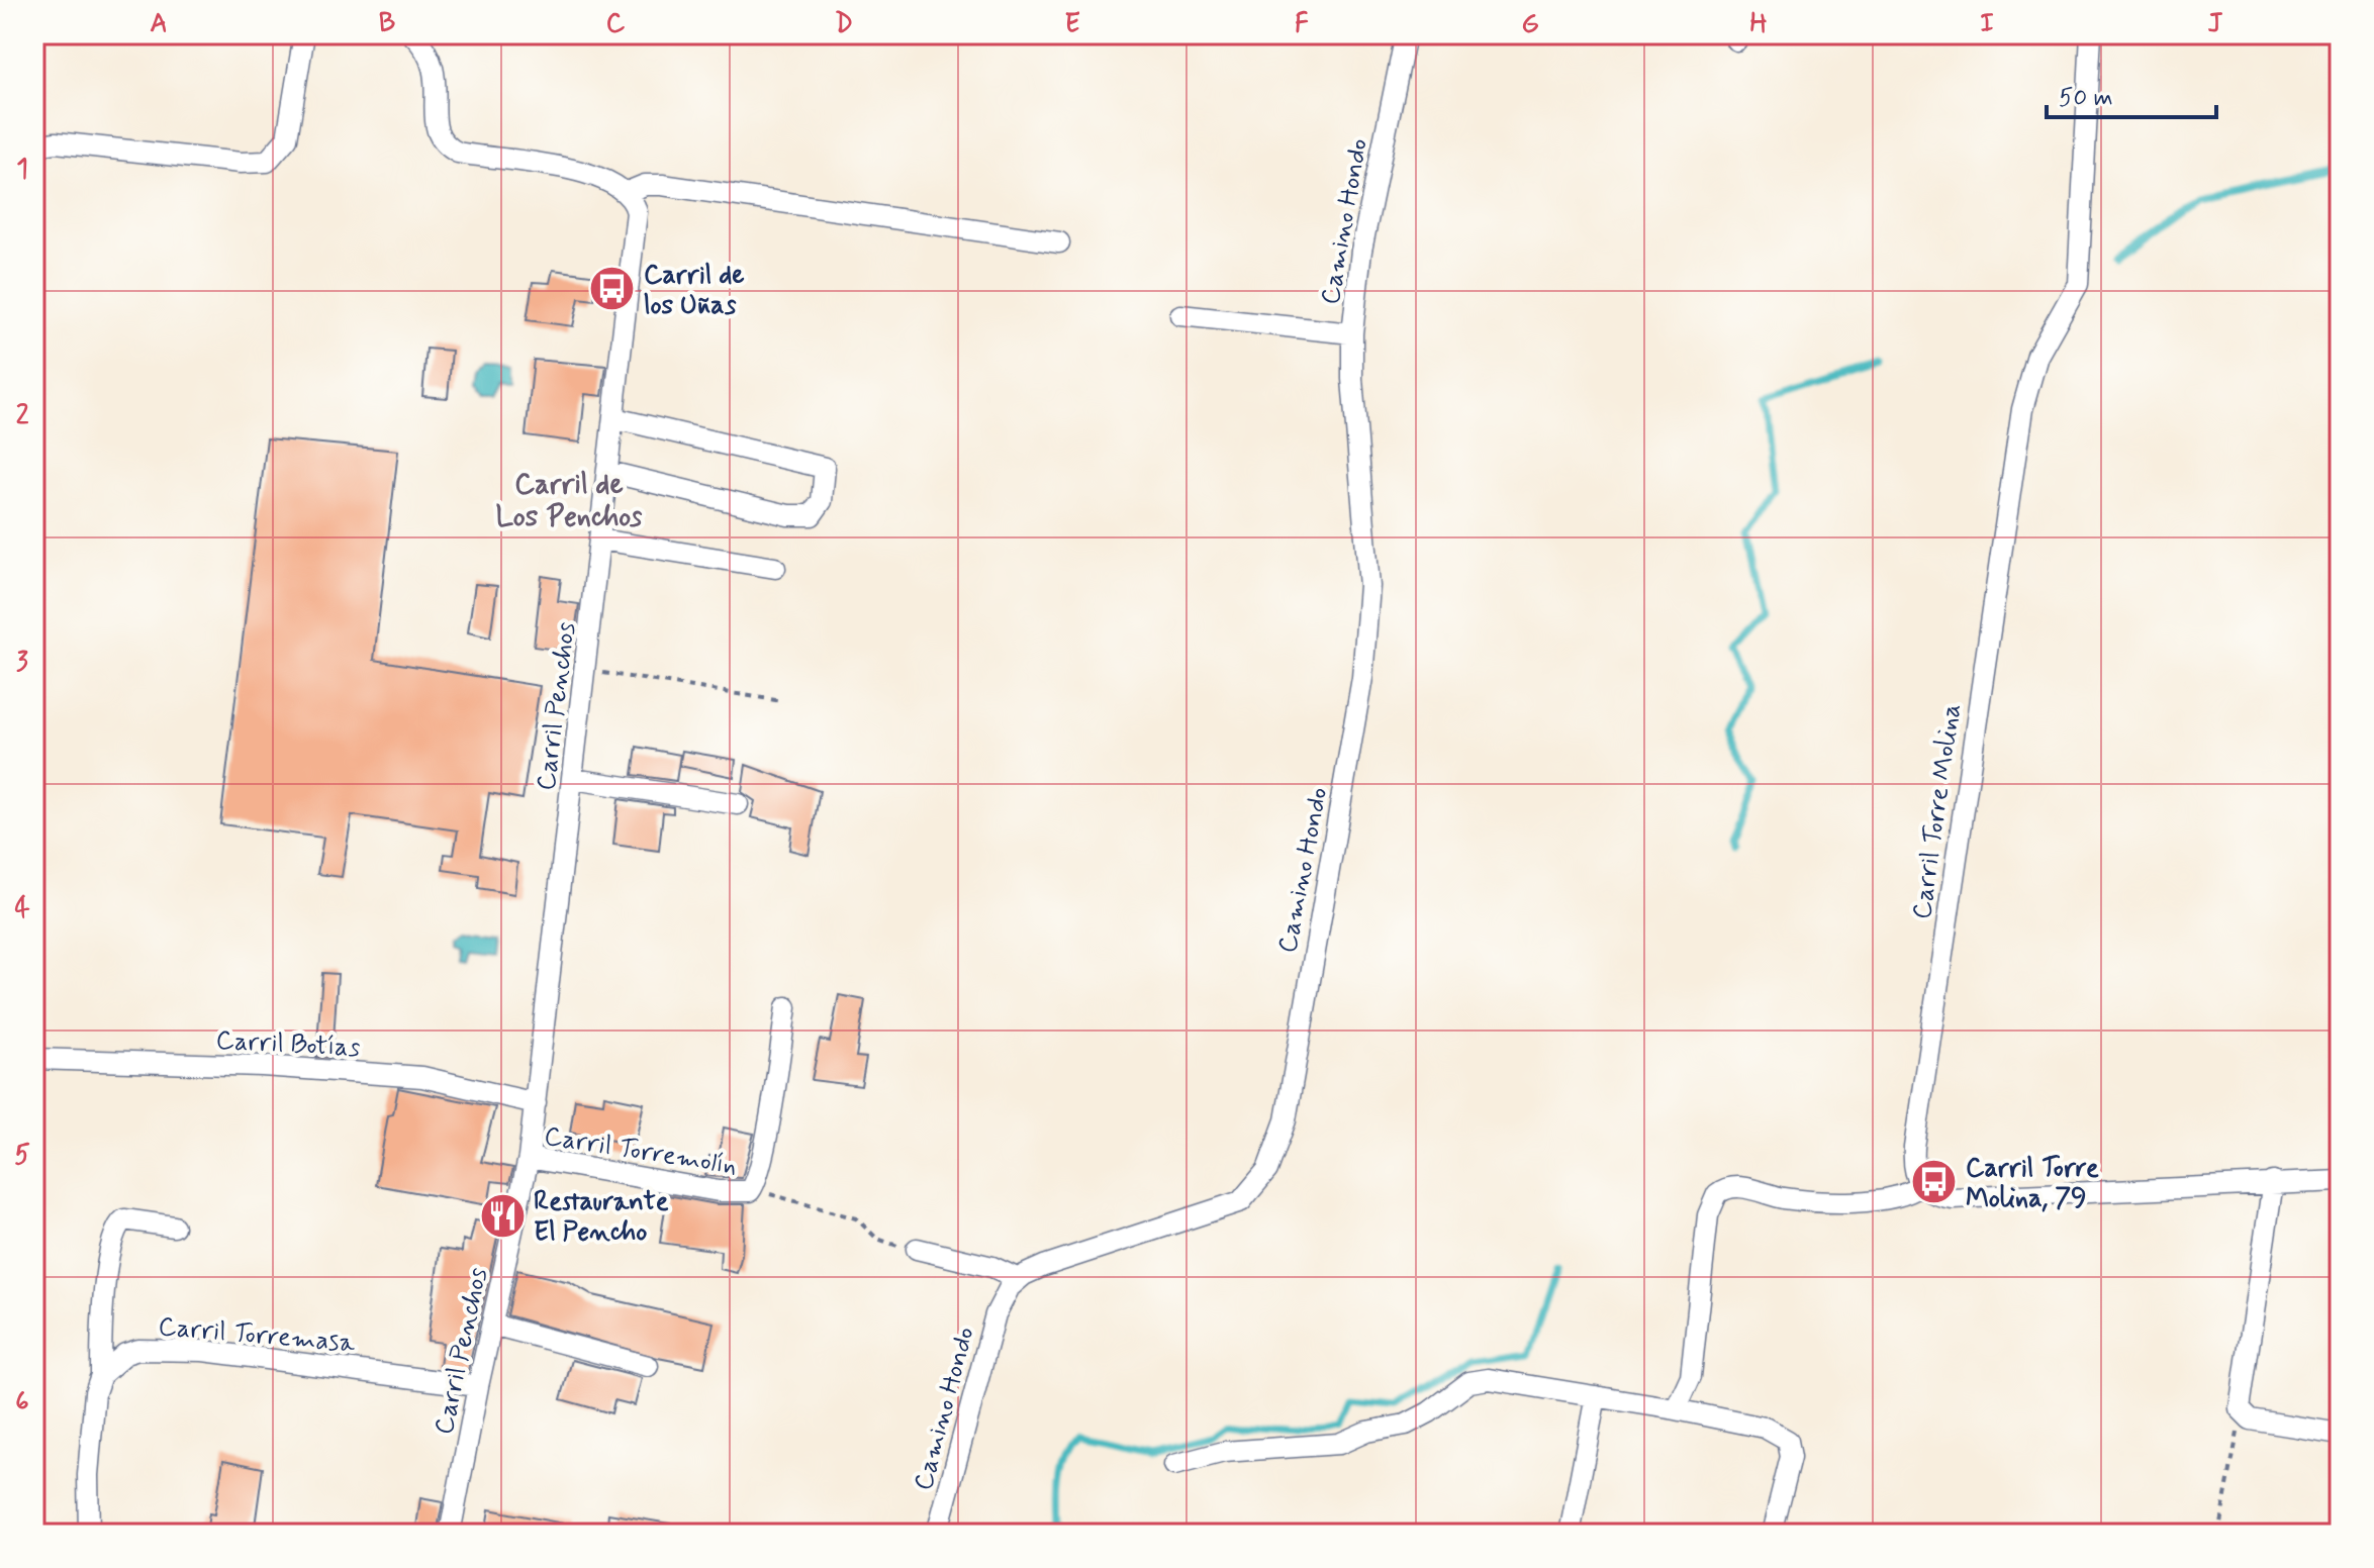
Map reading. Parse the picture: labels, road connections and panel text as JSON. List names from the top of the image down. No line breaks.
{"streets":{"street":["Camino Hondo","Carril Penchos","Carril Torre Molina","Carril Botías","Carril Torremolín","Carril Torremasa"]},"crossings":[["Carril Penchos","Carril Botías"],["Carril Penchos","Carril Torremolín"],["Carril Penchos","Carril Torremasa"]],"districts":["Carril de Los Penchos"],"places":{"bus stop":["Carril de los Uñas","Carril Torre Molina, 79"],"restaurant":["Restaurante El Pencho"]},"scale_bar":"50 m","grid":{"columns":["A","B","C","D","E","F","G","H","I","J"],"rows":["1","2","3","4","5","6"]}}
